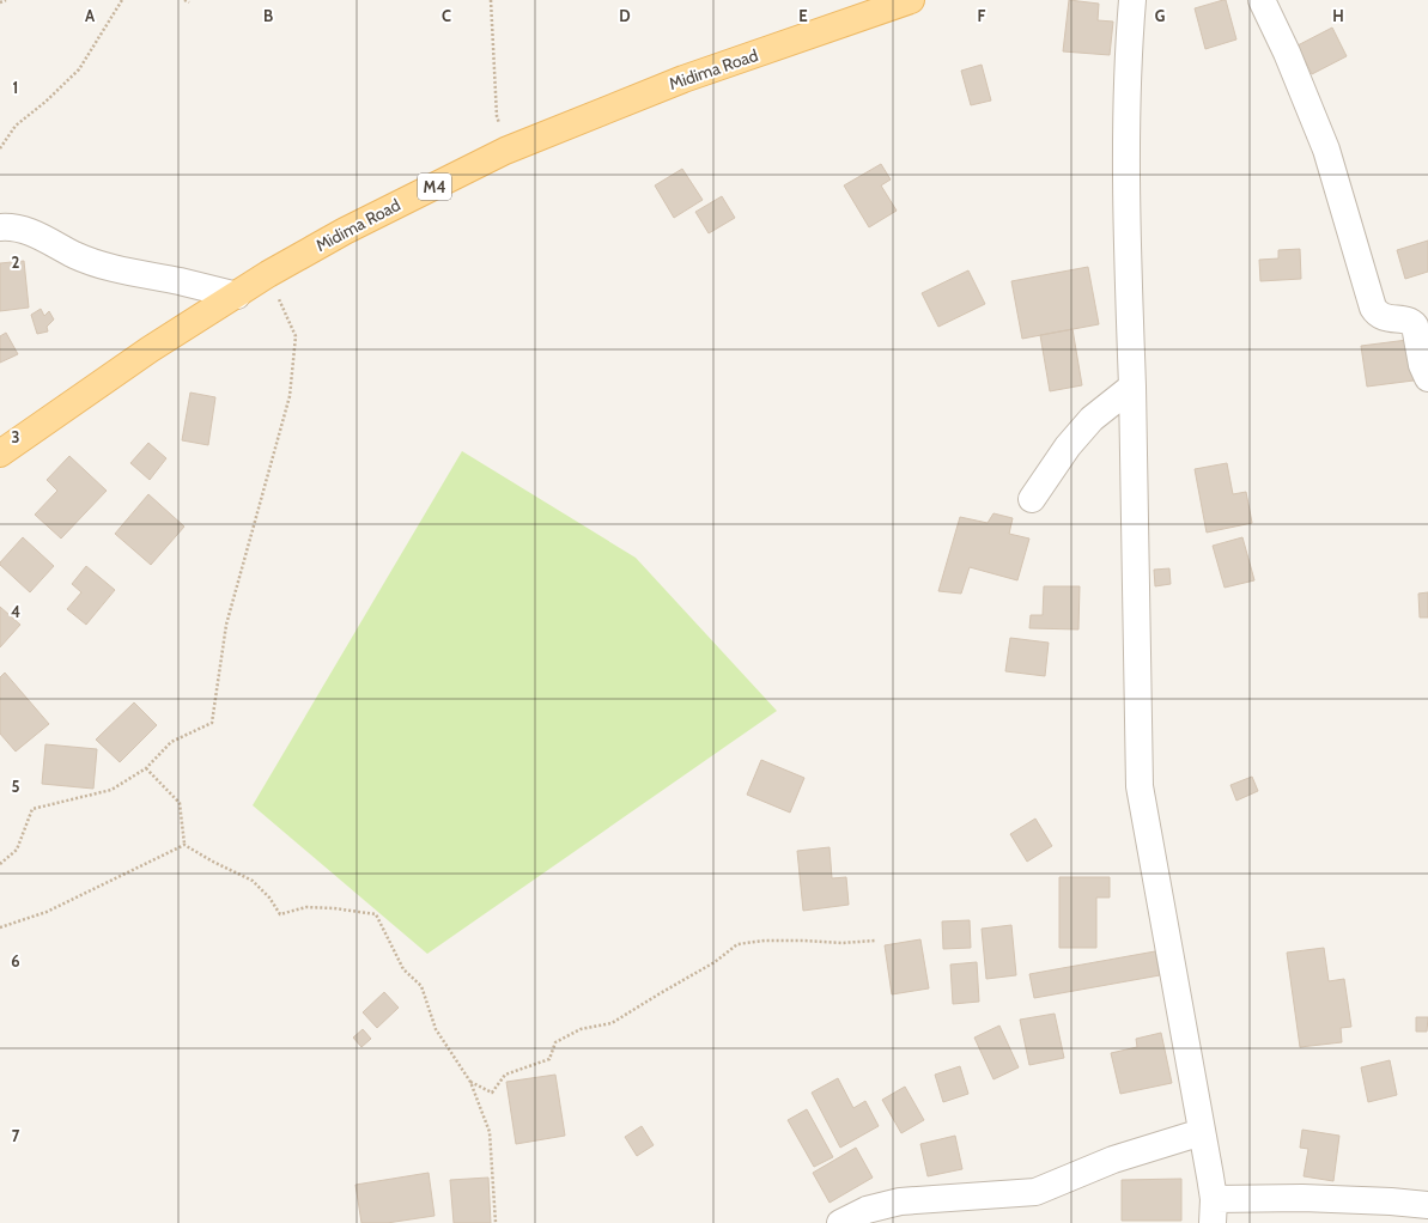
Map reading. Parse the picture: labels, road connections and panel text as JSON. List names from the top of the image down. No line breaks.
{"streets":{"main road":["Midima Road","M4"]},"grid":{"columns":["A","B","C","D","E","F","G","H"],"rows":["1","2","3","4","5","6","7"]}}
